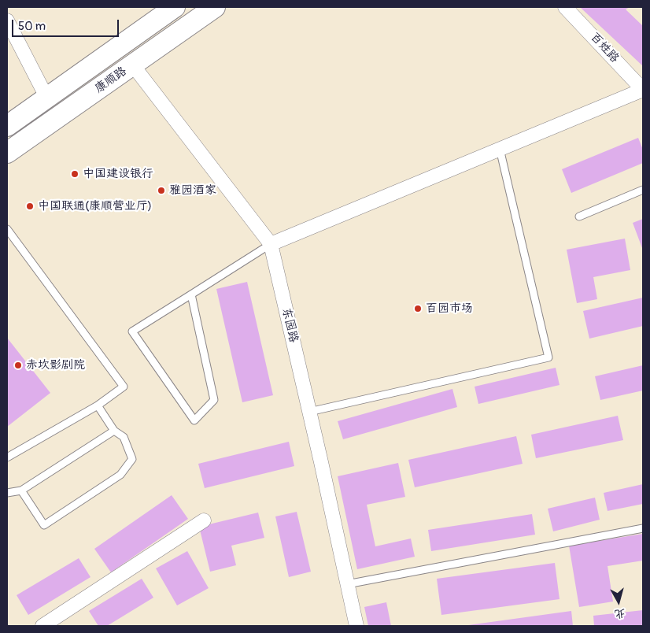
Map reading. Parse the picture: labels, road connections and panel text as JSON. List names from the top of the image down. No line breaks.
{"streets":{"main road":["康顺路"],"street":["百姓路","东园路"]},"crossings":[["康顺路","东园路"]],"places":["中国建设银行","雅园酒家","中国联通(康顺营业厅)","百园市场","赤坎影剧院"],"scale_bar":"50 m","north":"bottom"}
